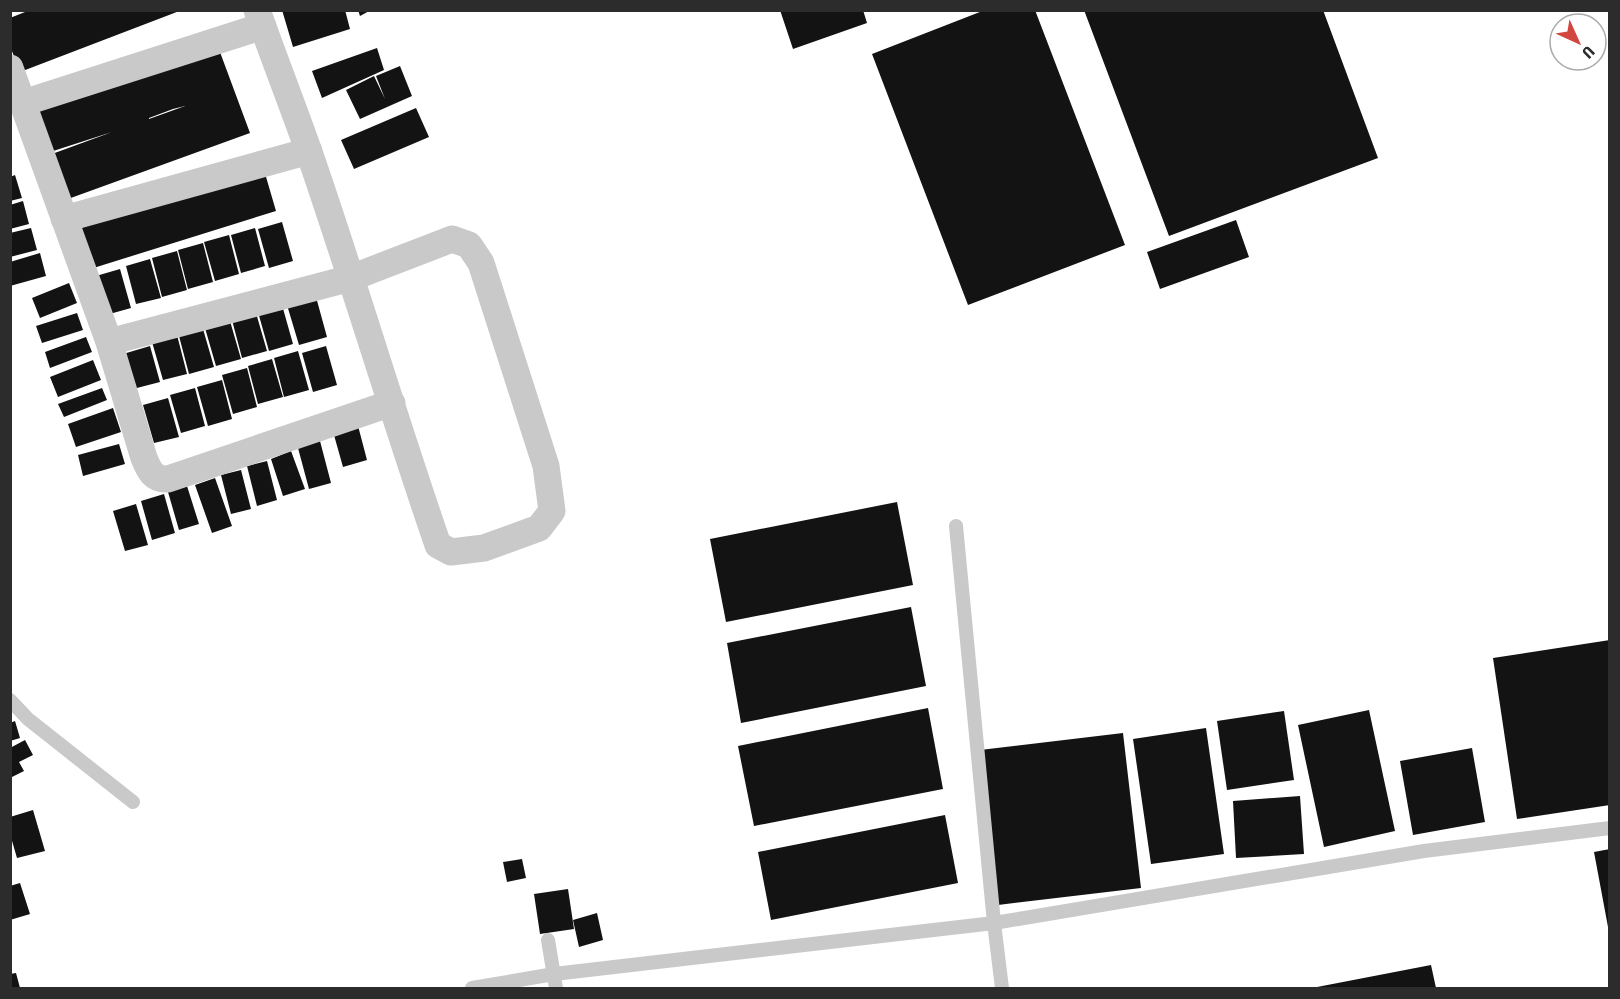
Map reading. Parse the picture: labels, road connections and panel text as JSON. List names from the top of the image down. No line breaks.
{"north":"bottom right"}
